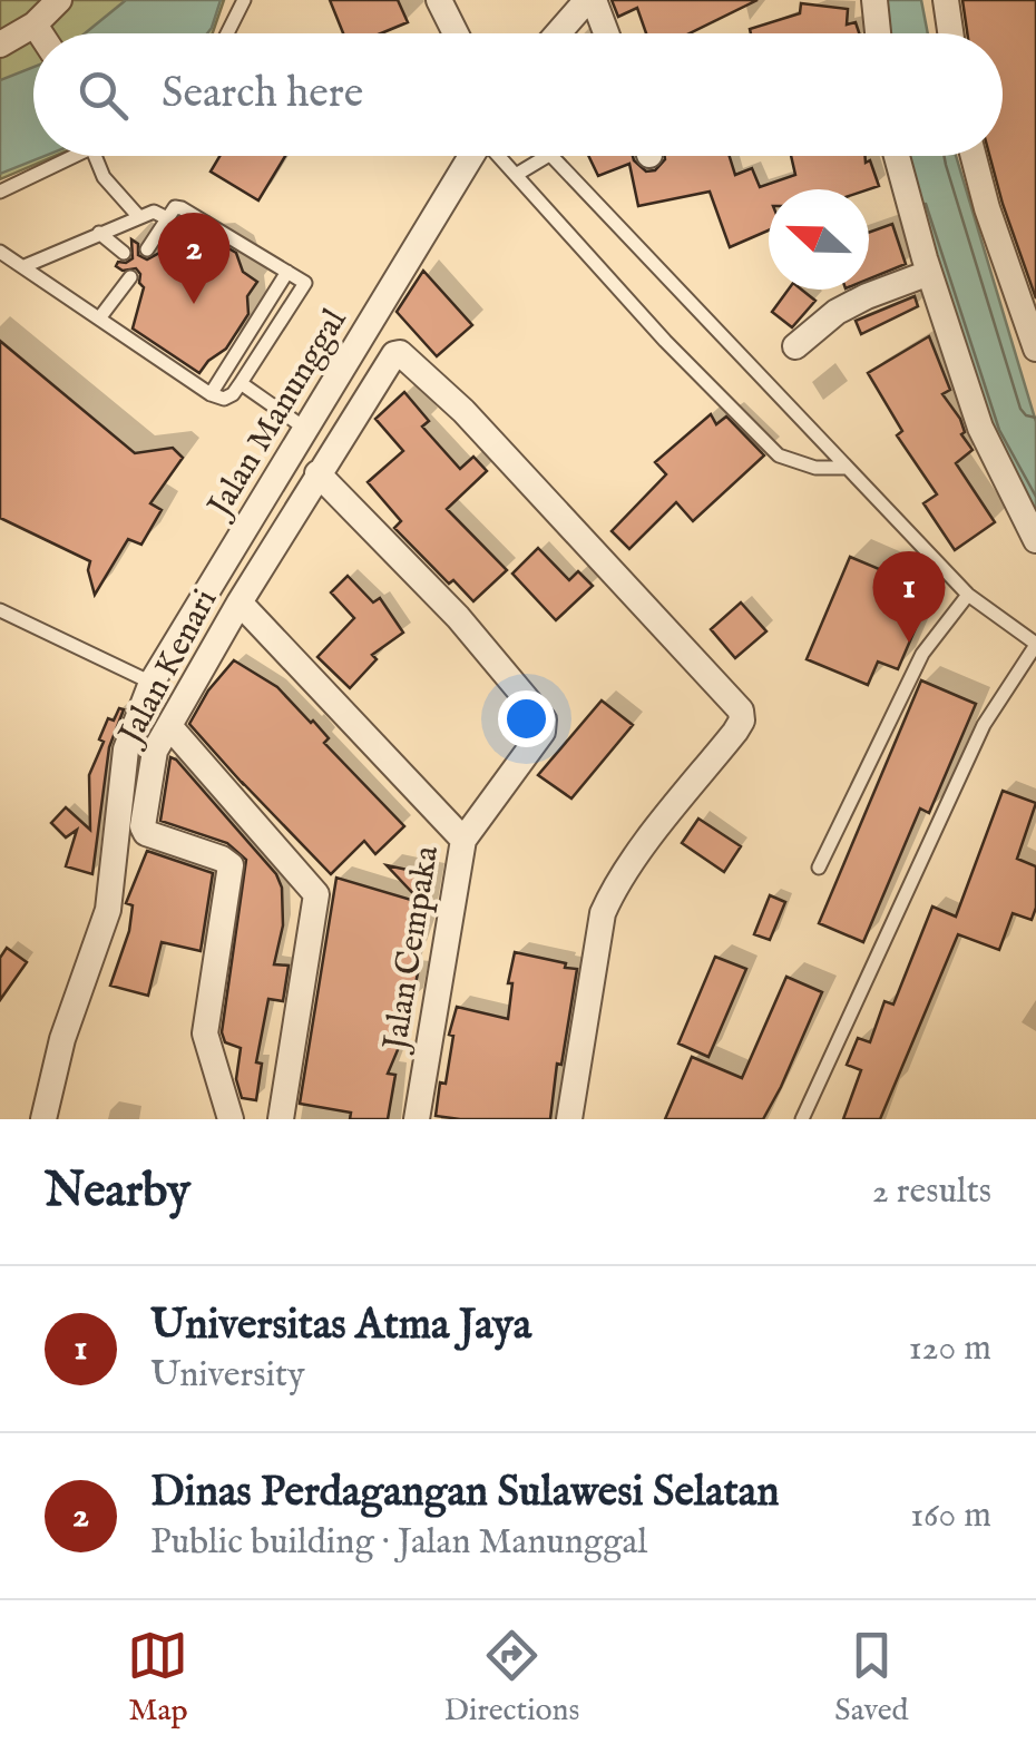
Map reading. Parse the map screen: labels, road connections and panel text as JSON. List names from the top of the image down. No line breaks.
{"streets":{"street":["Jalan Manunggal","Jalan Kenari","Jalan Cempaka"]},"crossings":[["Jalan Kenari","Jalan Cempaka"]],"north":"left","page":{"search":"Search here","pins":["2","1"],"heading":["Nearby","2 results"],"list":[{"mark":"1","name":"Universitas Atma Jaya","note":"University","value":"120 m"},{"mark":"2","name":"Dinas Perdagangan Sulawesi Selatan","note":"Public building · Jalan Manunggal","value":"160 m"}],"nav":["Map","Directions","Saved"]}}
